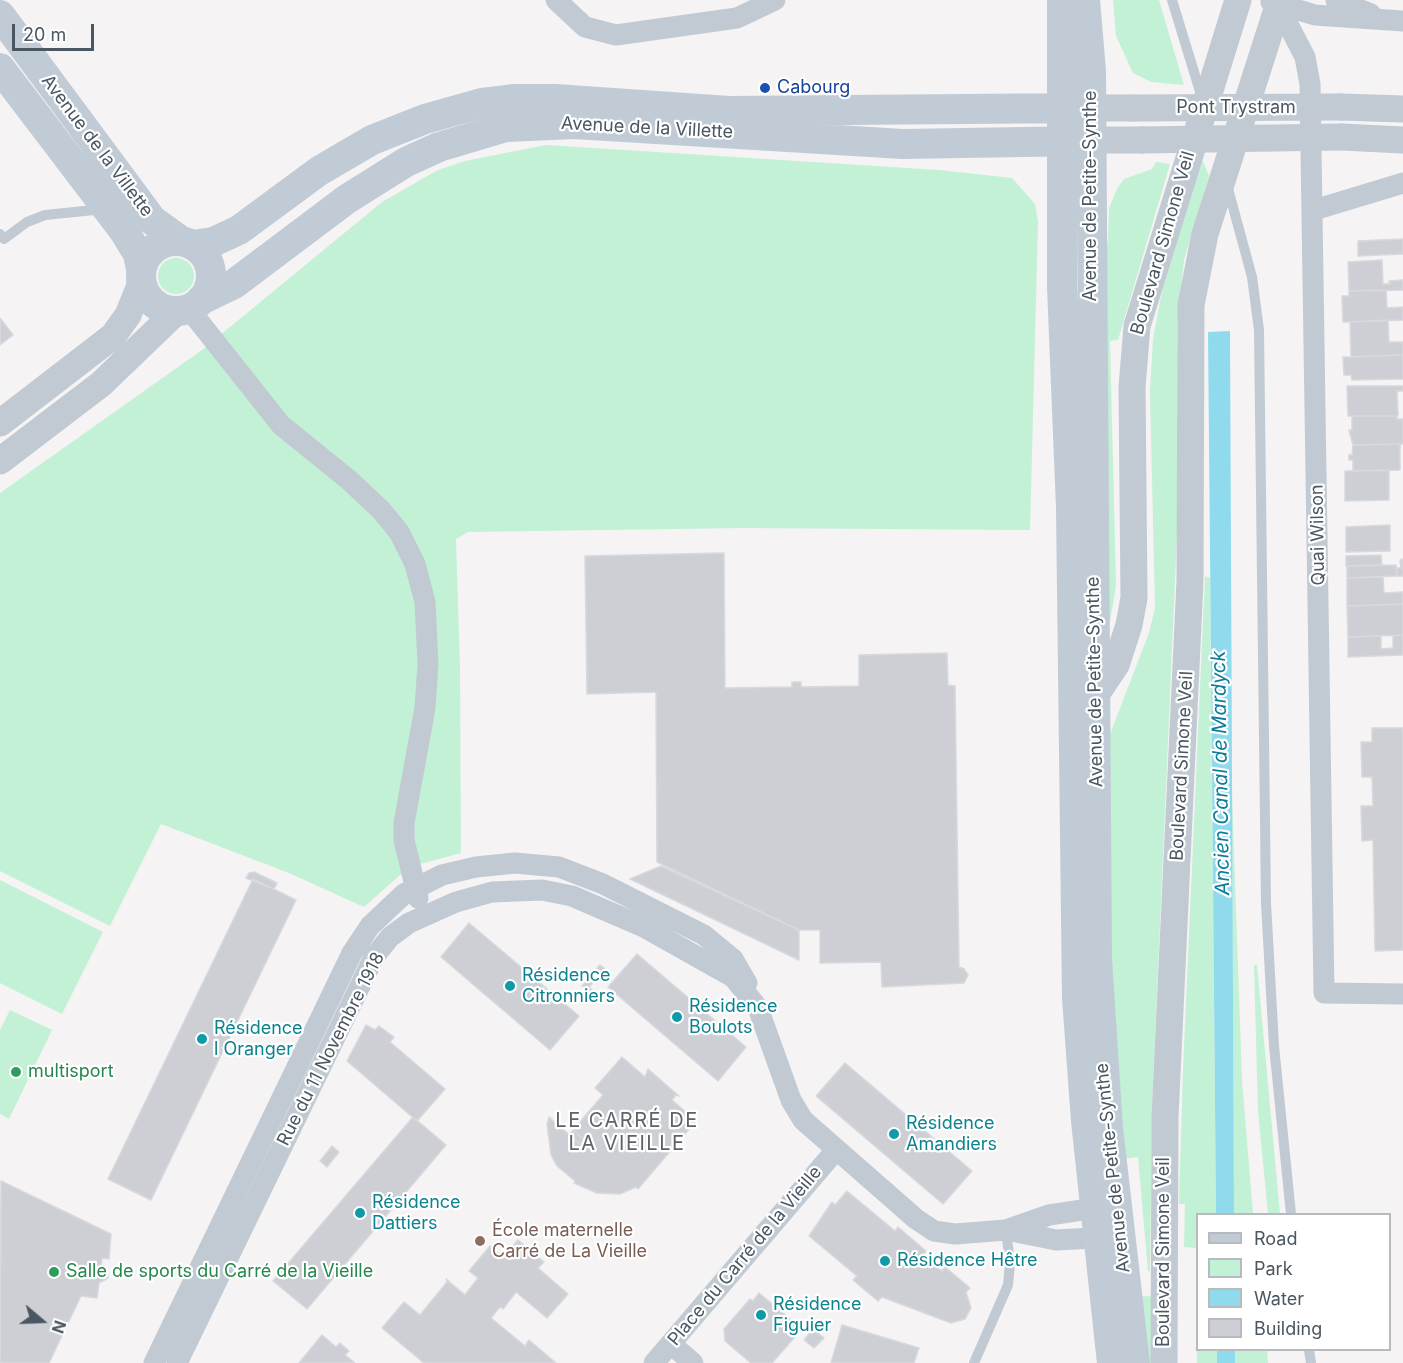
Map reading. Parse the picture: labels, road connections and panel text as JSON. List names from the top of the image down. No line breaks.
{"streets":{"main road":["Avenue de la Villette","Avenue de Petite-Synthe"],"street":["Pont Trystram","Boulevard Simone Veil","Quai Wilson","Rue du 11 Novembre 1918","Place du Carré de la Vieille"]},"crossings":[["Pont Trystram","Avenue de la Villette"],["Avenue de la Villette","Avenue de Petite-Synthe"],["Avenue de Petite-Synthe","Boulevard Simone Veil"],["Avenue de Petite-Synthe","Rue du 11 Novembre 1918"],["Boulevard Simone Veil","Quai Wilson"],["Rue du 11 Novembre 1918","Place du Carré de la Vieille"]],"districts":["LE CARRÉ DE LA VIEILLE"],"water":["Ancien Canal de Mardyck"],"places":["Cabourg","Résidence Citronniers","Résidence Boulots","Résidence l Oranger","multisport","Résidence Amandiers","Résidence Dattiers","École maternelle Carré de La Vieille","Résidence Hêtre","Salle de sports du Carré de la Vieille","Résidence Figuier"],"legend":["Road","Park","Water","Building"],"scale_bar":"20 m","north":"right"}
